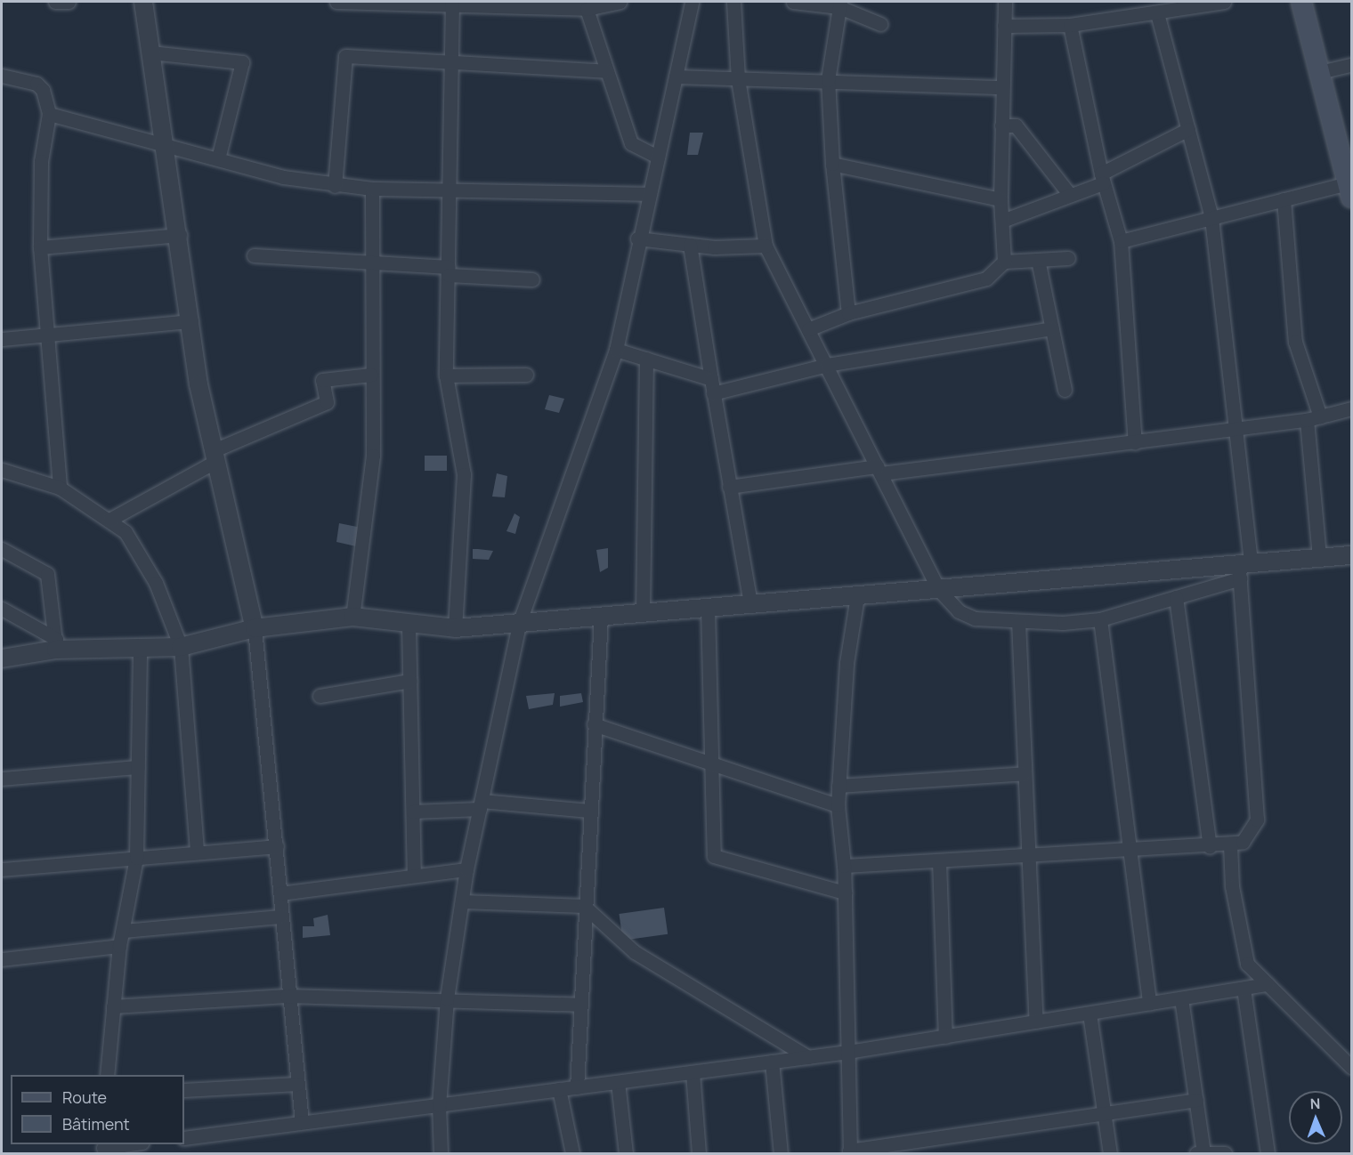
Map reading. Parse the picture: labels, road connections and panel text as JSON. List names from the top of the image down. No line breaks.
{"legend":["Route","Bâtiment"],"north":"top"}
